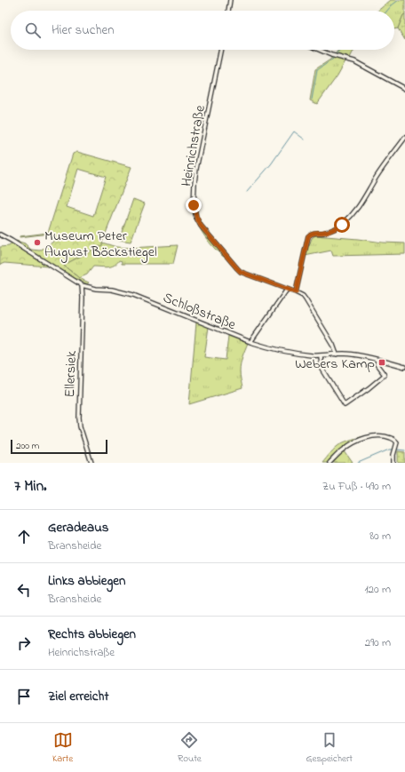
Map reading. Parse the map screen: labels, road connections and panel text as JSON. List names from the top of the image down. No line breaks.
{"streets":{"street":["Heinrichstraße","Schloßstraße","Ellersiek"]},"crossings":[["Heinrichstraße","Schloßstraße"],["Schloßstraße","Ellersiek"]],"places":{"other":["Museum Peter August Böckstiegel"],"transit":["Webers Kamp"]},"scale_bar":"200 m","page":{"search":"Hier suchen","scale":"200 m","heading":["7 Min.","Zu Fuß · 490 m"],"list":[["Geradeaus","Bransheide","80 m"],["Links abbiegen","Bransheide","120 m"],["Rechts abbiegen","Heinrichstraße","290 m"],"Ziel erreicht"],"nav":["Karte","Route","Gespeichert"]}}
